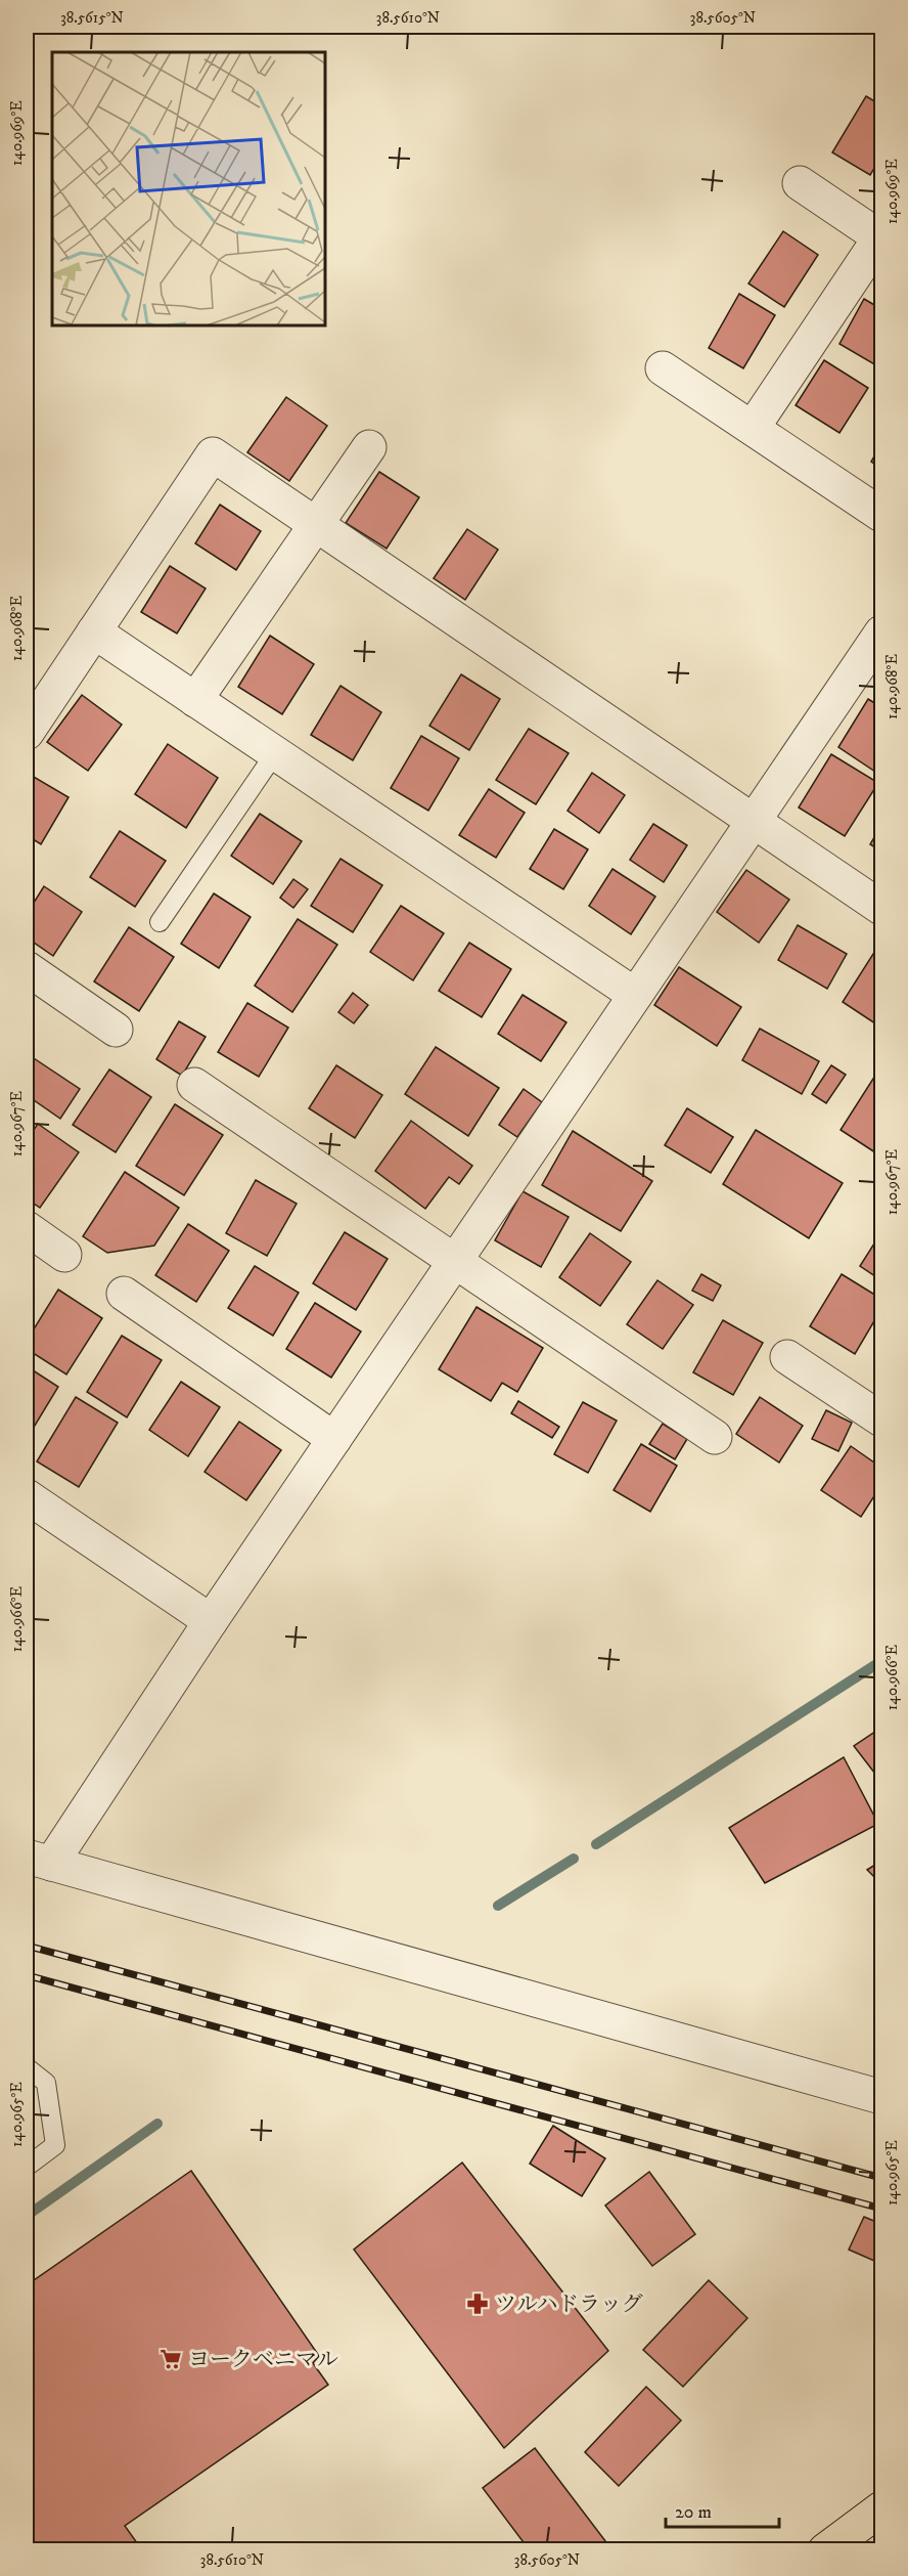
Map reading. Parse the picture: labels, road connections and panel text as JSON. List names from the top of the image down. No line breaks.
{"places":{"pharmacy":["ツルハドラッグ"],"supermarket":["ヨークベニマル"]},"scale_bar":"20 m","coordinates":["38.5615°N","38.5610°N","38.5605°N","140.969°E","140.968°E","140.967°E","140.966°E","140.965°E"]}
